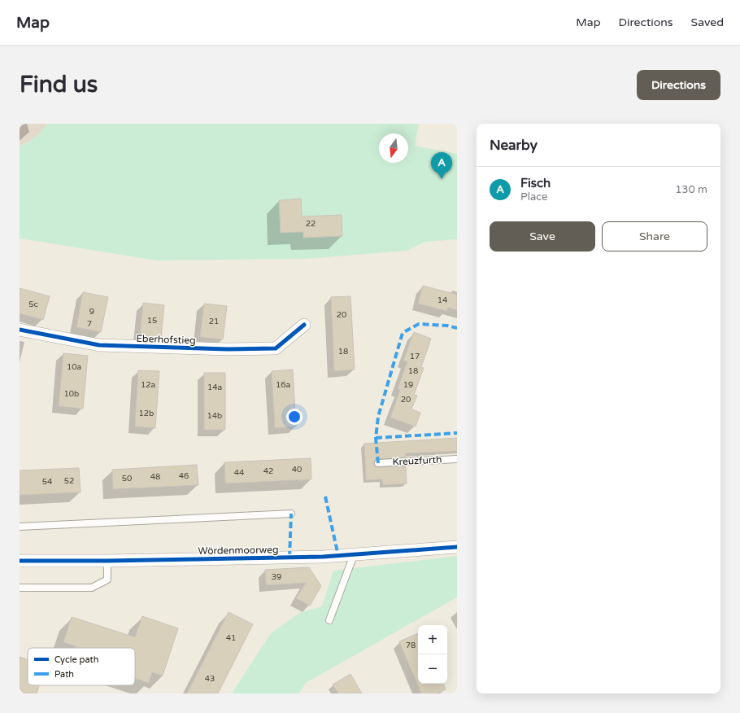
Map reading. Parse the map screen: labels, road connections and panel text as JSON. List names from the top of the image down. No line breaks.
{"streets":{"street":["Eberhofstieg","Wördenmoorweg"],"lane":["Kreuzfurth"]},"house_numbers":["22","14","5c","9","20","15","21","7","18","17","10a","18","12a","16a","19","14a","10b","20","12b","14b","40","42","44","46","48","50","52","54","39","41","78","43"],"legend":["Cycle path","Path"],"north":"bottom","page":{"header":"Map","nav":["Map","Directions","Saved"],"buttons":["Directions",["Save","Share"]],"title":"Find us","heading":"Nearby","pins":"A","list":[{"mark":"A","name":"Fisch","note":"Place","value":"130 m"}],"map_buttons":["+","−"]}}
